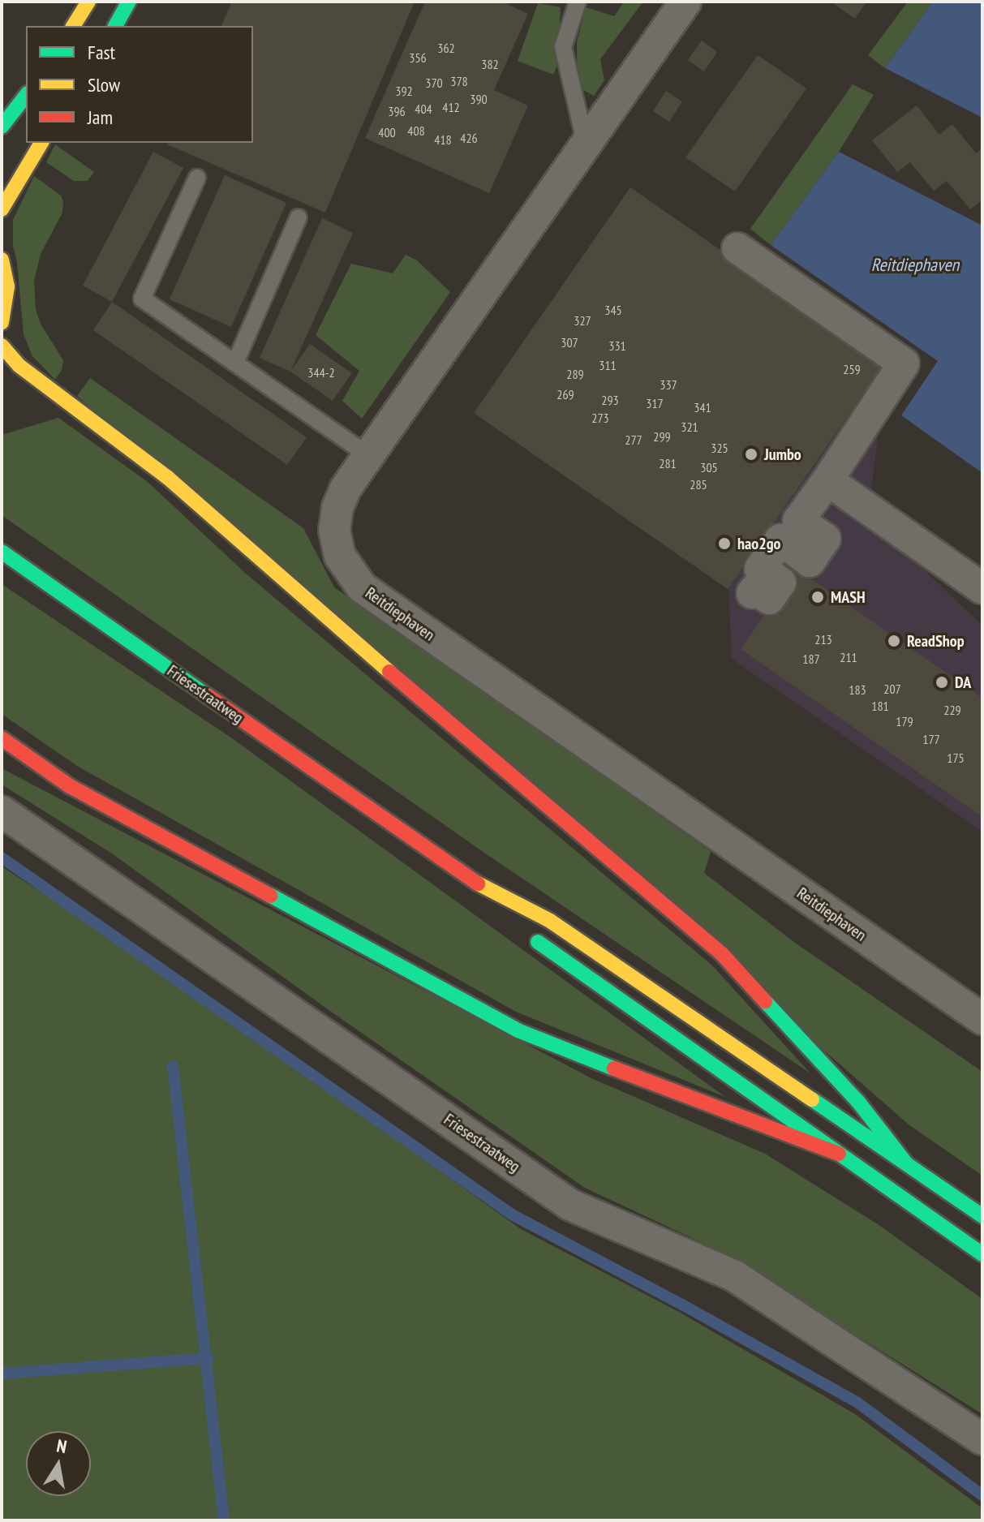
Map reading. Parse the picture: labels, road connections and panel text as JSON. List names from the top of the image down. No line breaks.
{"streets":{"main road":["Friesestraatweg"],"street":["Reitdiephaven"]},"water":["Reitdiephaven"],"places":["Jumbo","hao2go","MASH","ReadShop","DA"],"house_numbers":["362","356","382","378","370","392","390","412","404","396","408","400","426","418","345","327","307","331","311","259","344-2","289","337","269","293","317","341","273","321","299","277","325","281","305","285","213","211","187","207","183","181","229","179","177","175"],"legend":["Fast","Slow","Jam"],"north":"top"}
